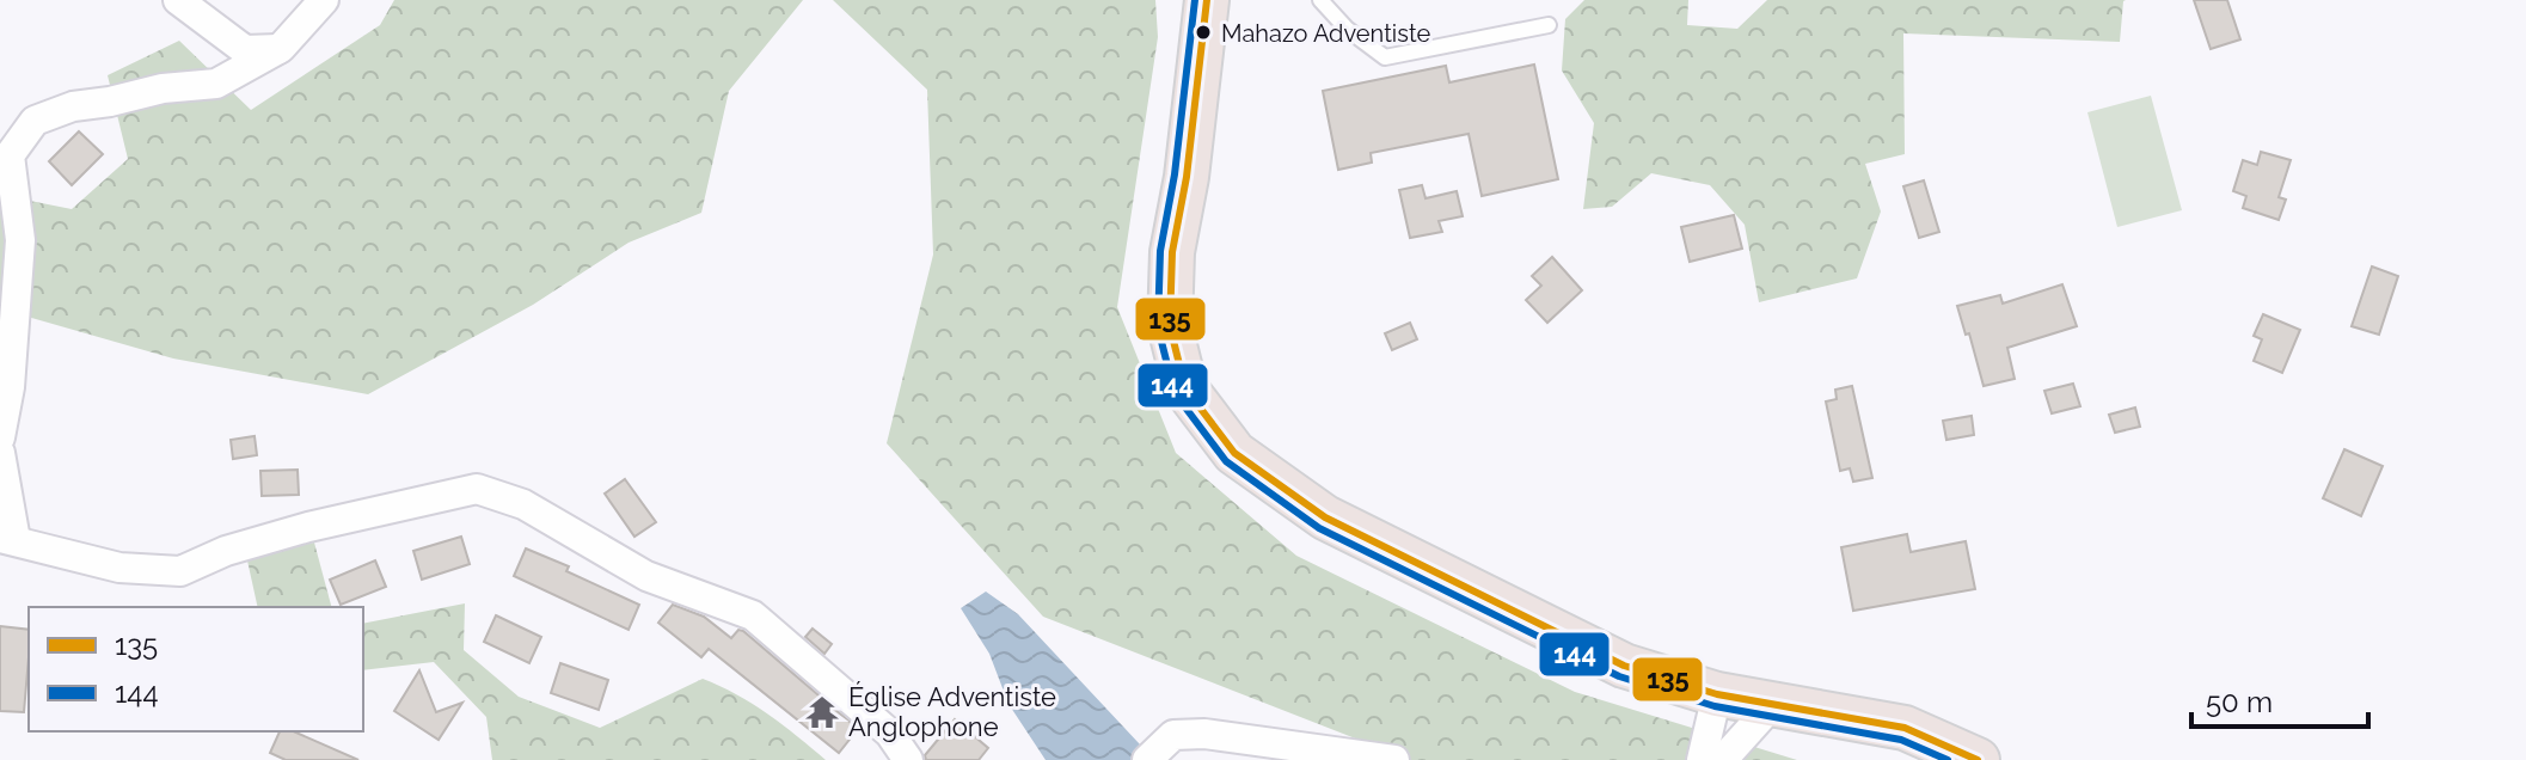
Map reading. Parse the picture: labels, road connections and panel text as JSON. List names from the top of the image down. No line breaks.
{"places":{"other":["Mahazo Adventiste"],"temple":["Église Adventiste Anglophone"]},"lines":["transit line 135","transit line 144"],"legend":["135","144"],"scale_bar":"50 m"}
